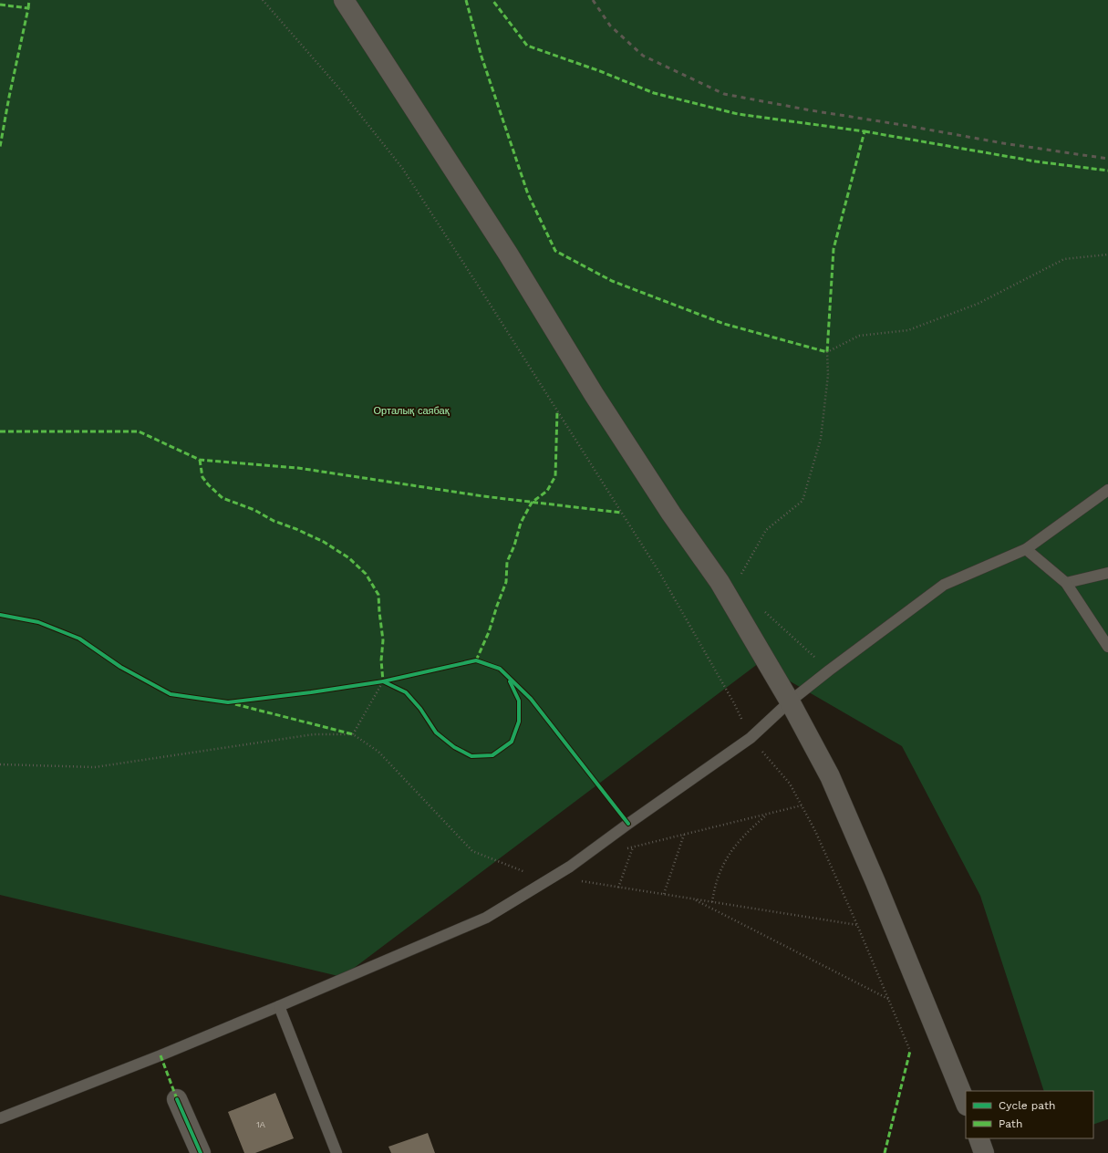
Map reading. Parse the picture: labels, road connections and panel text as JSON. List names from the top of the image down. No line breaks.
{"parks":["Орталық саябақ"],"house_numbers":["1А"],"legend":["Cycle path","Path"]}
